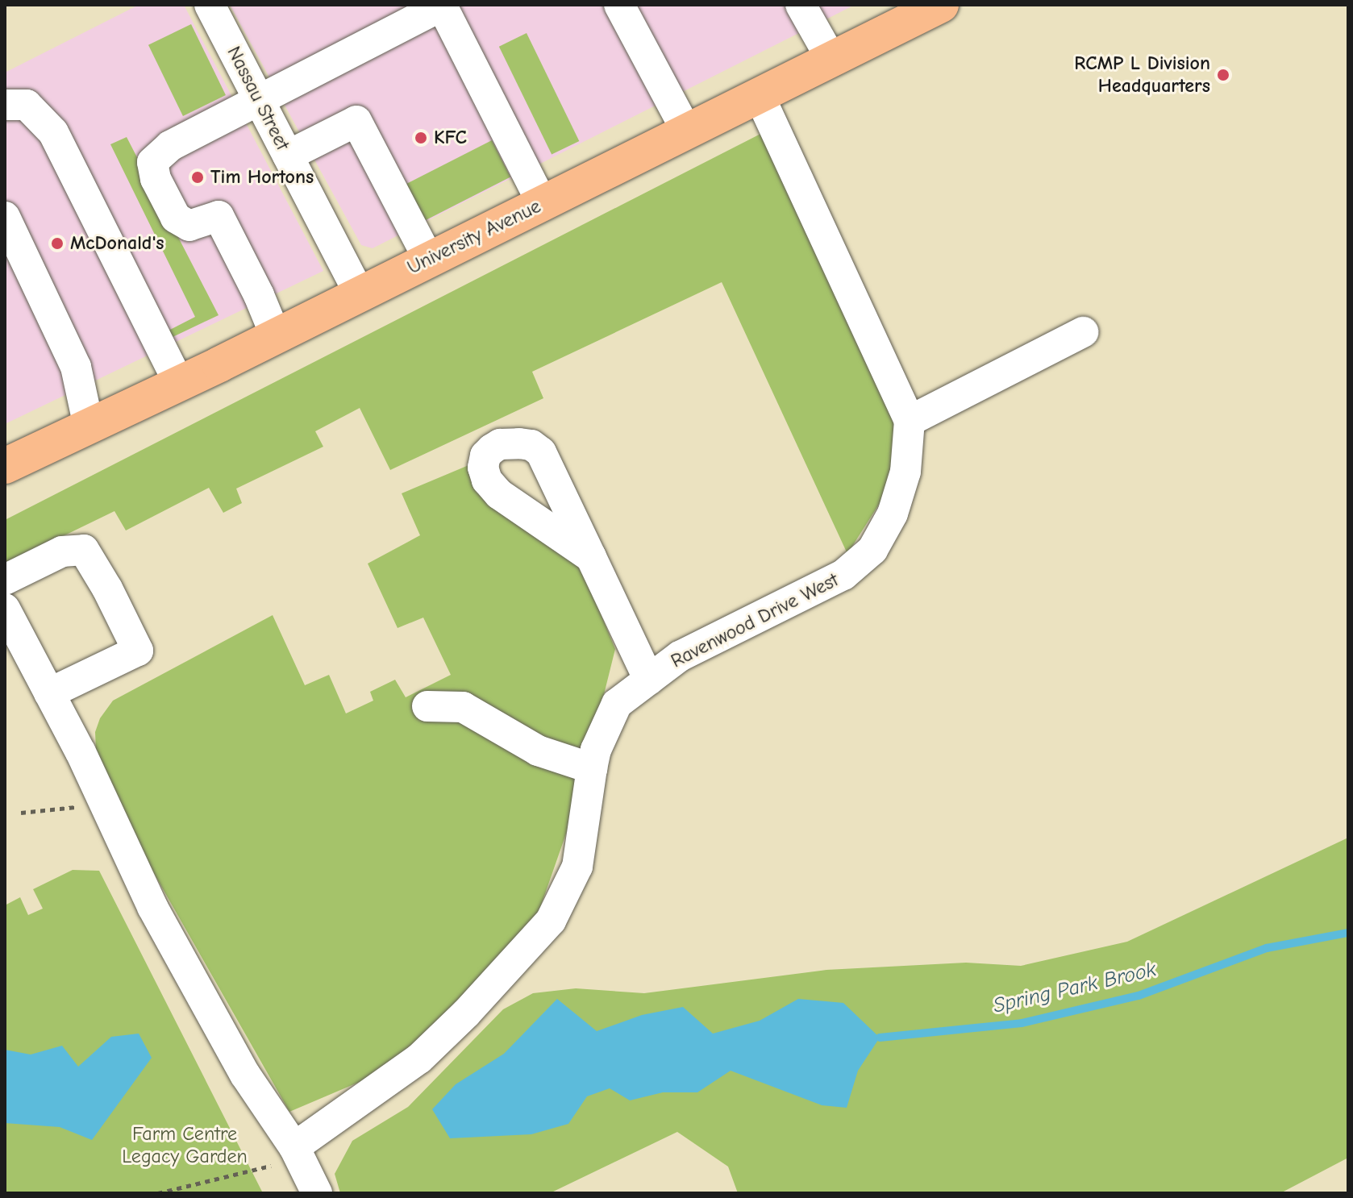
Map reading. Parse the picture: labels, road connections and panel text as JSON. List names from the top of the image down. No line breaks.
{"streets":{"main road":["University Avenue"],"street":["Nassau Street","Ravenwood Drive West"]},"crossings":[["Nassau Street","University Avenue"],["University Avenue","Ravenwood Drive West"]],"water":["Spring Park Brook"],"parks":["Farm Centre Legacy Garden"],"places":["RCMP L Division Headquarters","KFC","Tim Hortons","McDonald's"]}
